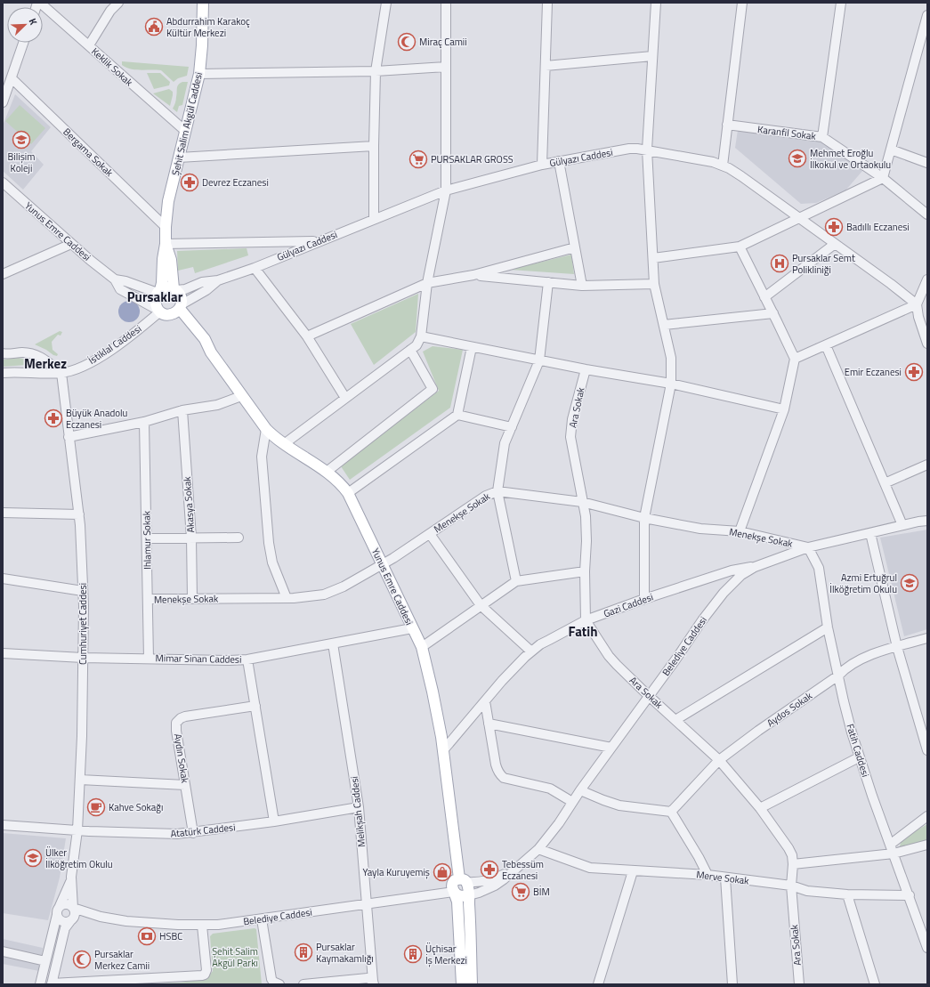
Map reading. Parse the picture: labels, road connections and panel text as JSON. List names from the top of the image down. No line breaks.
{"streets":{"main road":["Şehit Salim Akgül Caddesi","Yunus Emre Caddesi"],"street":["Keklik Sokak","Karanfil Sokak","Bergama Sokak","Gülyazı Caddesi","İstiklal Caddesi","Ara Sokak","Akasya Sokak","Menekşe Sokak","Ihlamur Sokak","Gazi Caddesi","Cumhuriyet Caddesi","Belediye Caddesi","Mimar Sinan Caddesi","Aydos Sokak","Fatih Caddesi","Aydın Sokak","Melikşah Caddesi","Atatürk Caddesi","Merve Sokak"]},"crossings":[["Keklik Sokak","Şehit Salim Akgül Caddesi"],["Şehit Salim Akgül Caddesi","Bergama Sokak"],["Gülyazı Caddesi","Yunus Emre Caddesi"],["Gülyazı Caddesi","İstiklal Caddesi"],["Yunus Emre Caddesi","İstiklal Caddesi"],["Yunus Emre Caddesi","Menekşe Sokak"],["Yunus Emre Caddesi","Gazi Caddesi"],["Yunus Emre Caddesi","Belediye Caddesi"],["Yunus Emre Caddesi","Mimar Sinan Caddesi"],["İstiklal Caddesi","Cumhuriyet Caddesi"],["Ara Sokak","Menekşe Sokak"],["Ara Sokak","Gazi Caddesi"],["Ara Sokak","Belediye Caddesi"],["Ara Sokak","Aydos Sokak"],["Ara Sokak","Merve Sokak"],["Akasya Sokak","Menekşe Sokak"],["Menekşe Sokak","Ihlamur Sokak"],["Menekşe Sokak","Belediye Caddesi"],["Menekşe Sokak","Fatih Caddesi"],["Ihlamur Sokak","Mimar Sinan Caddesi"],["Gazi Caddesi","Belediye Caddesi"],["Cumhuriyet Caddesi","Mimar Sinan Caddesi"],["Cumhuriyet Caddesi","Atatürk Caddesi"],["Belediye Caddesi","Fatih Caddesi"],["Belediye Caddesi","Melikşah Caddesi"],["Belediye Caddesi","Merve Sokak"],["Mimar Sinan Caddesi","Melikşah Caddesi"],["Aydos Sokak","Fatih Caddesi"],["Fatih Caddesi","Merve Sokak"],["Aydın Sokak","Atatürk Caddesi"],["Melikşah Caddesi","Atatürk Caddesi"]],"districts":["Pursaklar","Merkez","Fatih"],"parks":["Şehit Salim Akgül Parkı"],"places":{"public building":["Abdurrahim Karakoç Kültür Merkezi"],"mosque":["Miraç Camii","Pursaklar Merkez Camii"],"school or university":["Bilişim Koleji","Mehmet Eroğlu İlkokul ve Ortaokulu","Azmi Ertuğrul İlköğretim Okulu","Ülker İlköğretim Okulu"],"supermarket":["PURSAKLAR GROSS","BİM"],"pharmacy":["Devrez Eczanesi","Badıllı Eczanesi","Emir Eczanesi","Büyük Anadolu Eczanesi","Tebessüm Eczanesi"],"hospital":["Pursaklar Semt Polikliniği"],"cafe":["Kahve Sokağı"],"shop":["Yayla Kuruyemiş"],"bank":["HSBC"],"building":["Pursaklar Kaymakamlığı","Üçhisar İş Merkezi"]},"north":"top right"}
